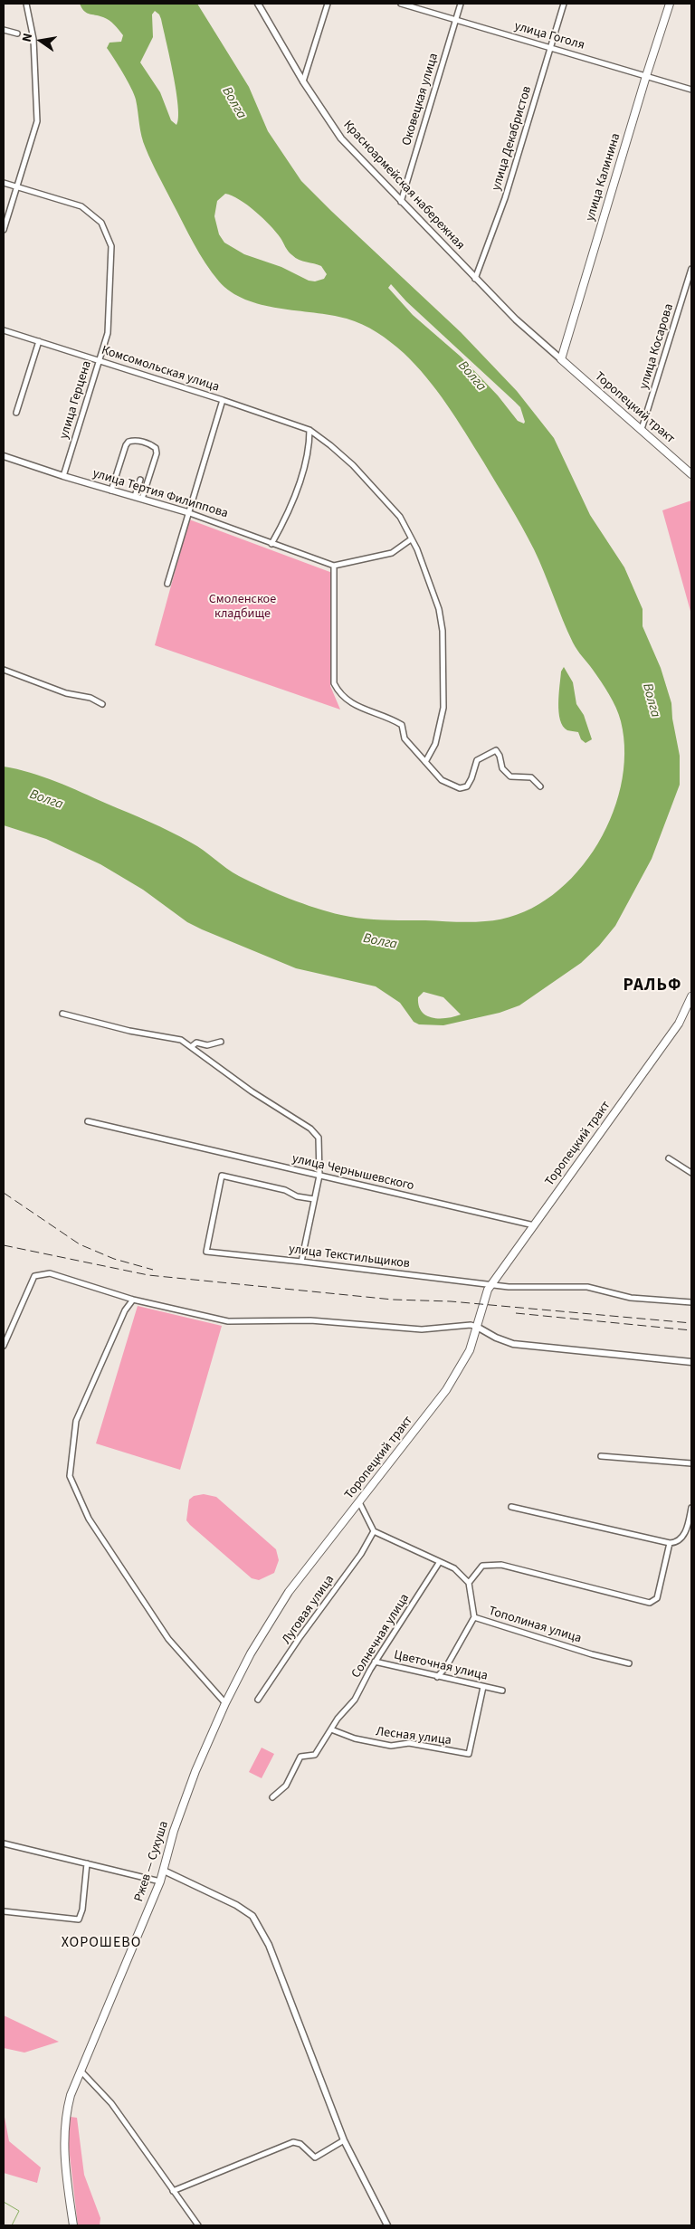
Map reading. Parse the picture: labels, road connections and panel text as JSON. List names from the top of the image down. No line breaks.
{"streets":{"main road":["улица Калинина","Торопецкий тракт","Ржев — Сухуша"],"street":["улица Гоголя","Оковецкая улица","улица Декабристов","Красноармейская набережная","улица Косарова","Комсомольская улица","улица Герцена","улица Тертия Филиппова","улица Чернышевского","улица Текстильщиков","Луговая улица","Тополиная улица","Солнечная улица","Цветочная улица","Лесная улица"]},"crossings":[["улица Гоголя","Оковецкая улица"],["улица Гоголя","улица Декабристов"],["улица Гоголя","улица Калинина"],["Оковецкая улица","Красноармейская набережная"],["улица Декабристов","Красноармейская набережная"],["улица Калинина","Красноармейская набережная"],["улица Калинина","Торопецкий тракт"],["Красноармейская набережная","Торопецкий тракт"],["улица Косарова","Торопецкий тракт"],["Комсомольская улица","улица Герцена"],["улица Герцена","улица Тертия Филиппова"],["Торопецкий тракт","улица Чернышевского"],["Торопецкий тракт","улица Текстильщиков"],["Торопецкий тракт","Ржев — Сухуша"],["Солнечная улица","Цветочная улица"],["Солнечная улица","Лесная улица"],["Цветочная улица","Лесная улица"]],"districts":["РАЛЬФ","ХОРОШЕВО"],"water":["Волга"],"parks":["Смоленское кладбище"],"north":"left"}
